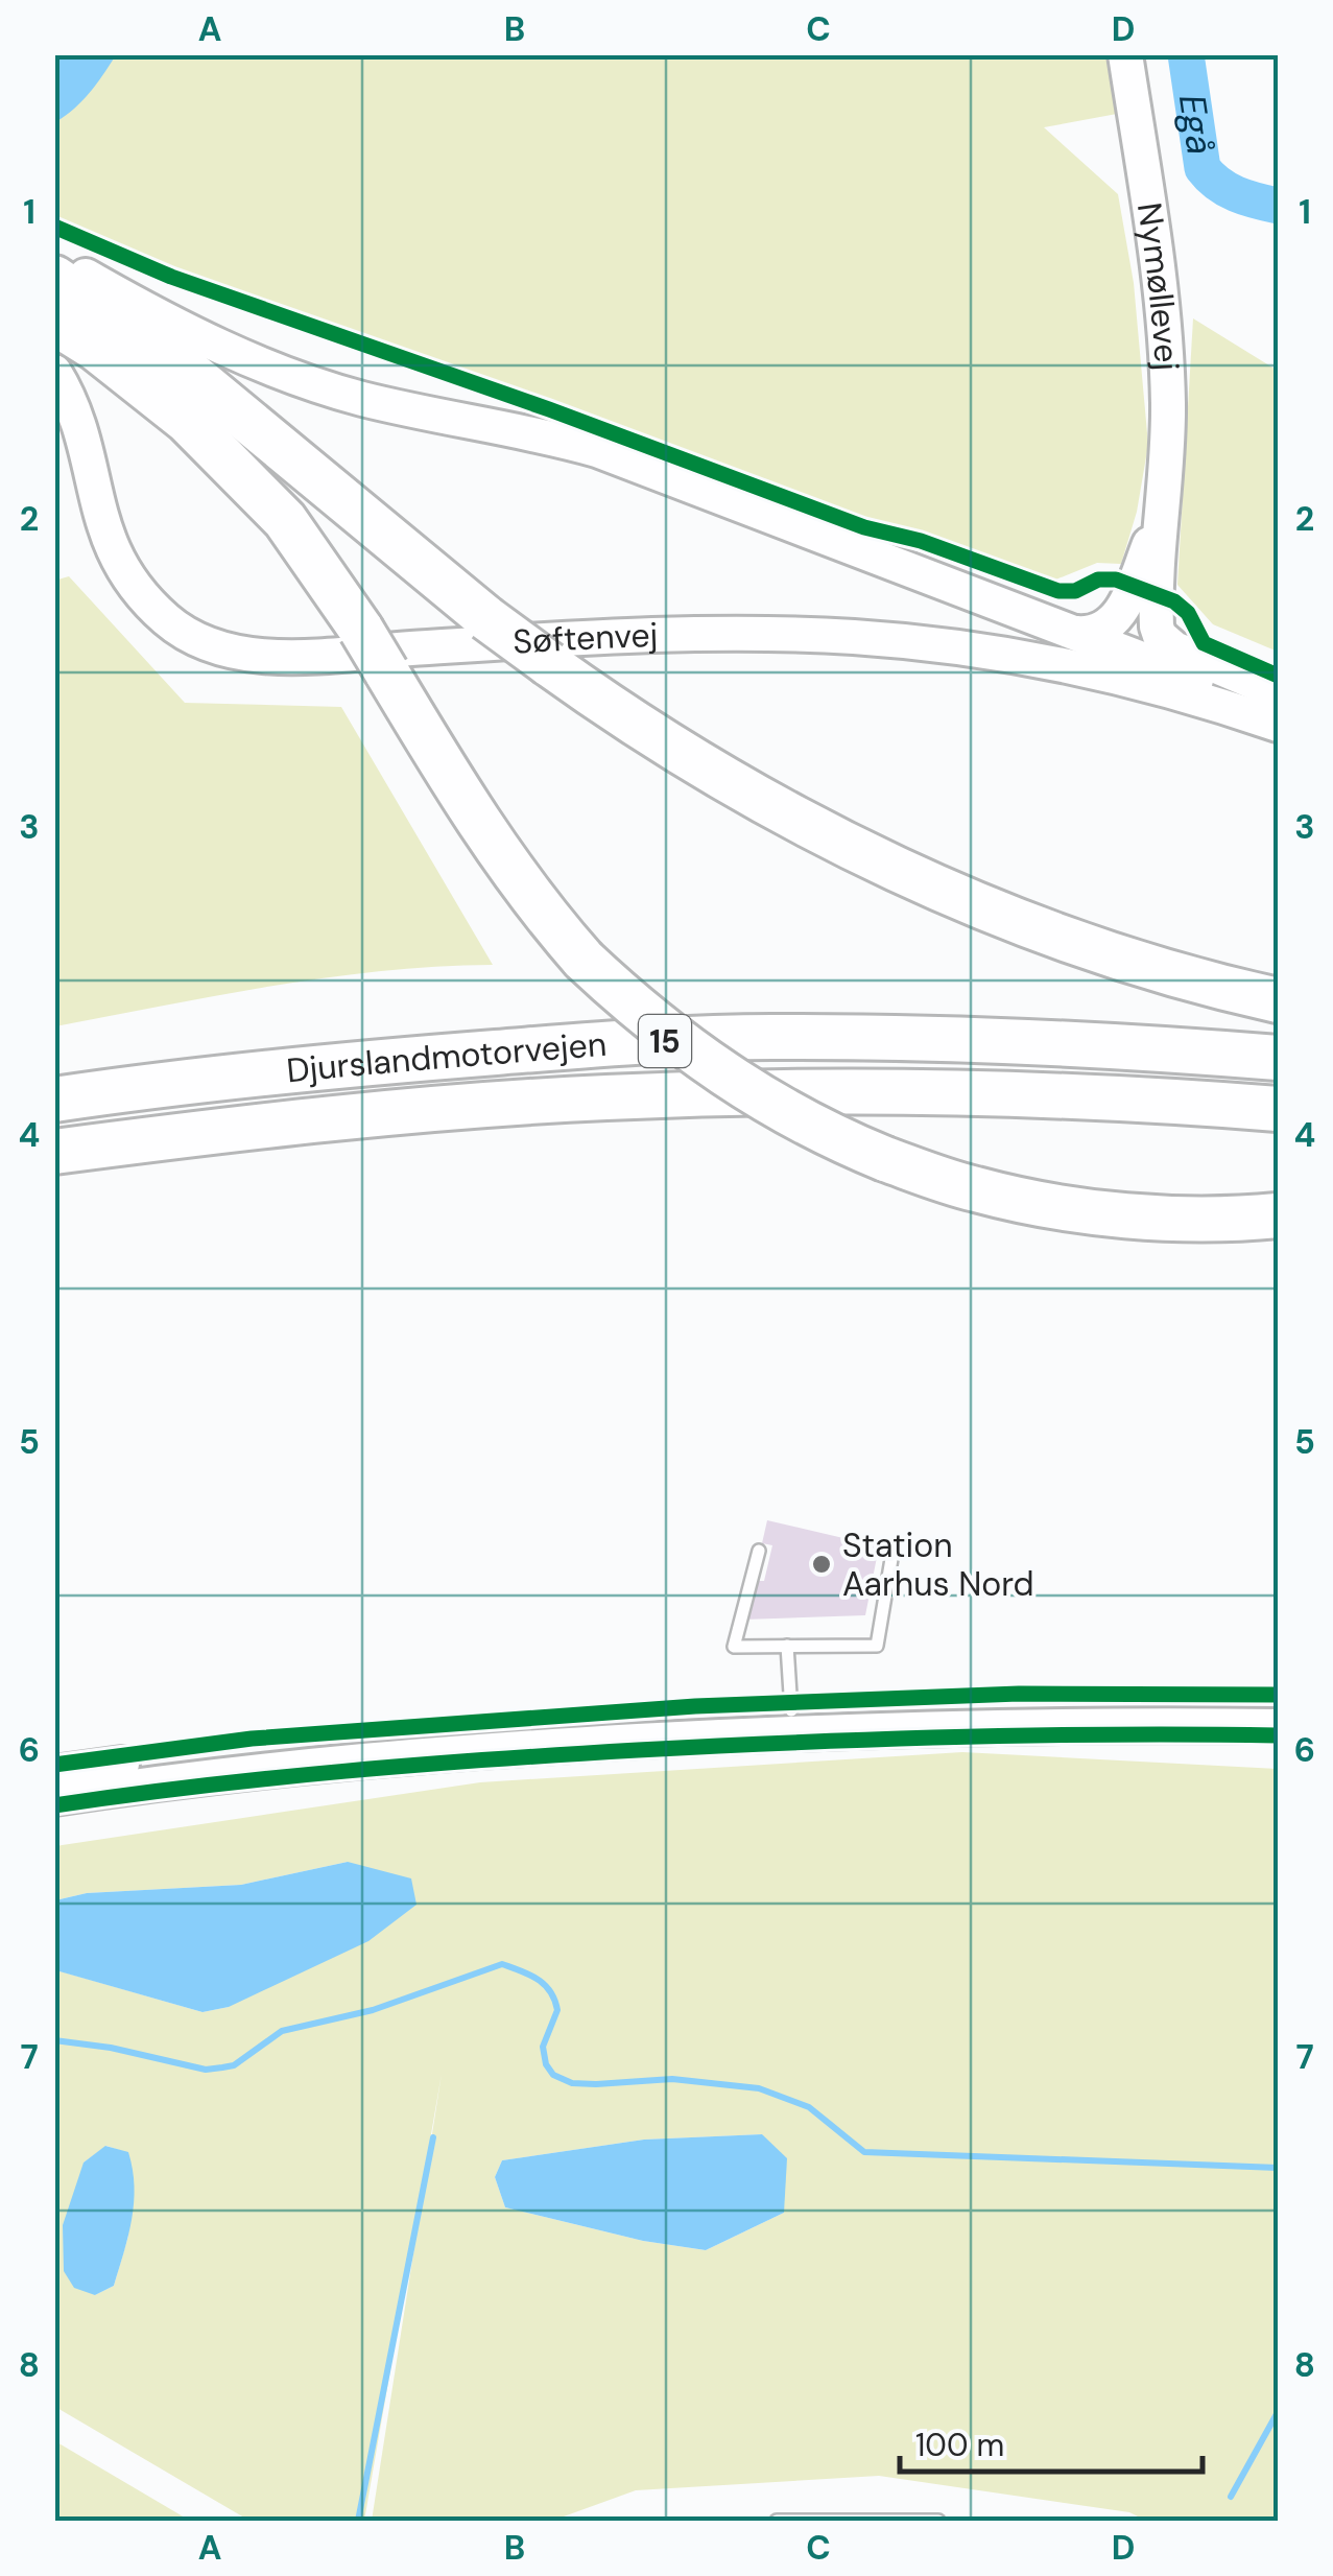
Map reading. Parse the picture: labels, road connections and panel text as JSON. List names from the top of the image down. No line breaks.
{"streets":{"highway":["15","Djurslandmotorvejen"],"main road":["Nymøllevej","Søftenvej"]},"water":["Egå"],"places":["Station Aarhus Nord"],"scale_bar":"100 m","grid":{"columns":["A","B","C","D"],"rows":["1","2","3","4","5","6","7","8"]}}
